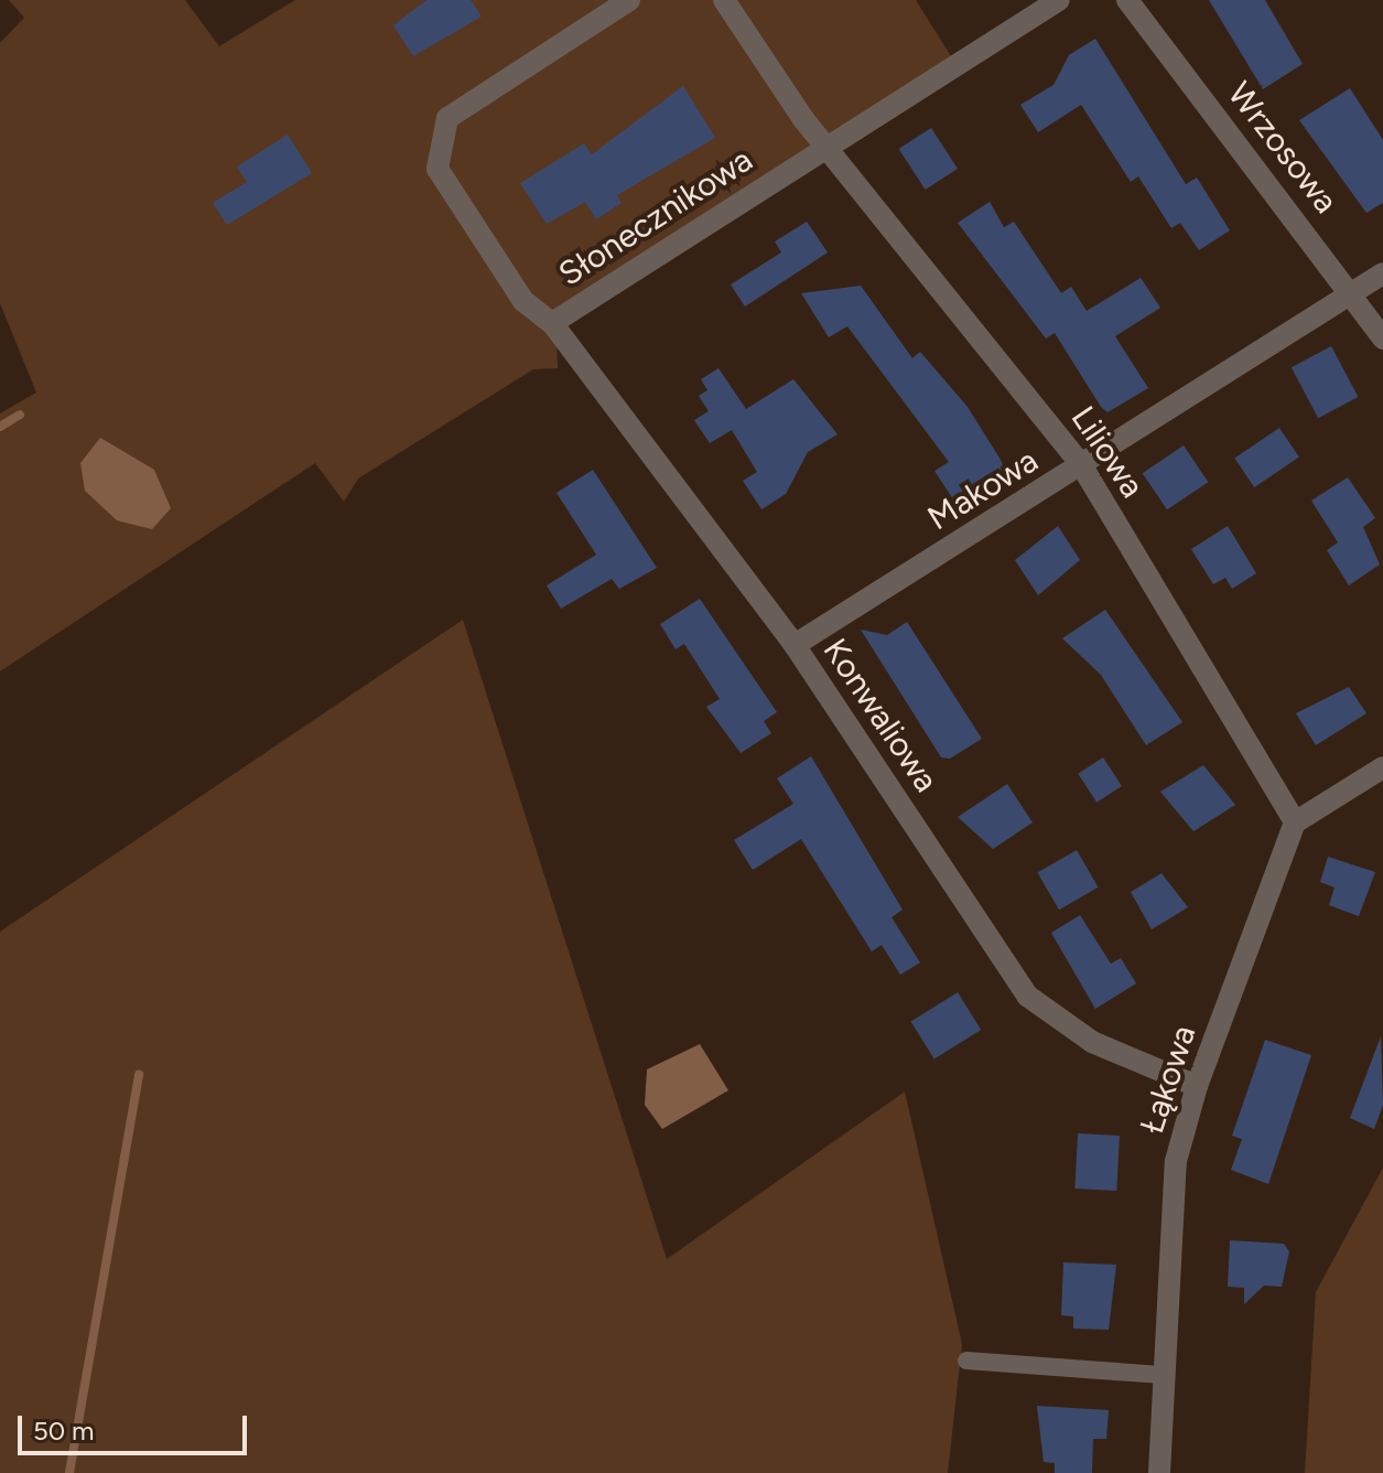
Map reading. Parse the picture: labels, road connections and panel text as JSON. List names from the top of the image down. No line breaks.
{"streets":{"street":["Wrzosowa","Słonecznikowa","Liliowa","Makowa","Konwaliowa","Łąkowa"]},"crossings":[["Wrzosowa","Makowa"],["Słonecznikowa","Liliowa"],["Słonecznikowa","Konwaliowa"],["Liliowa","Makowa"],["Liliowa","Łąkowa"],["Makowa","Konwaliowa"],["Konwaliowa","Łąkowa"]],"scale_bar":"50 m"}
